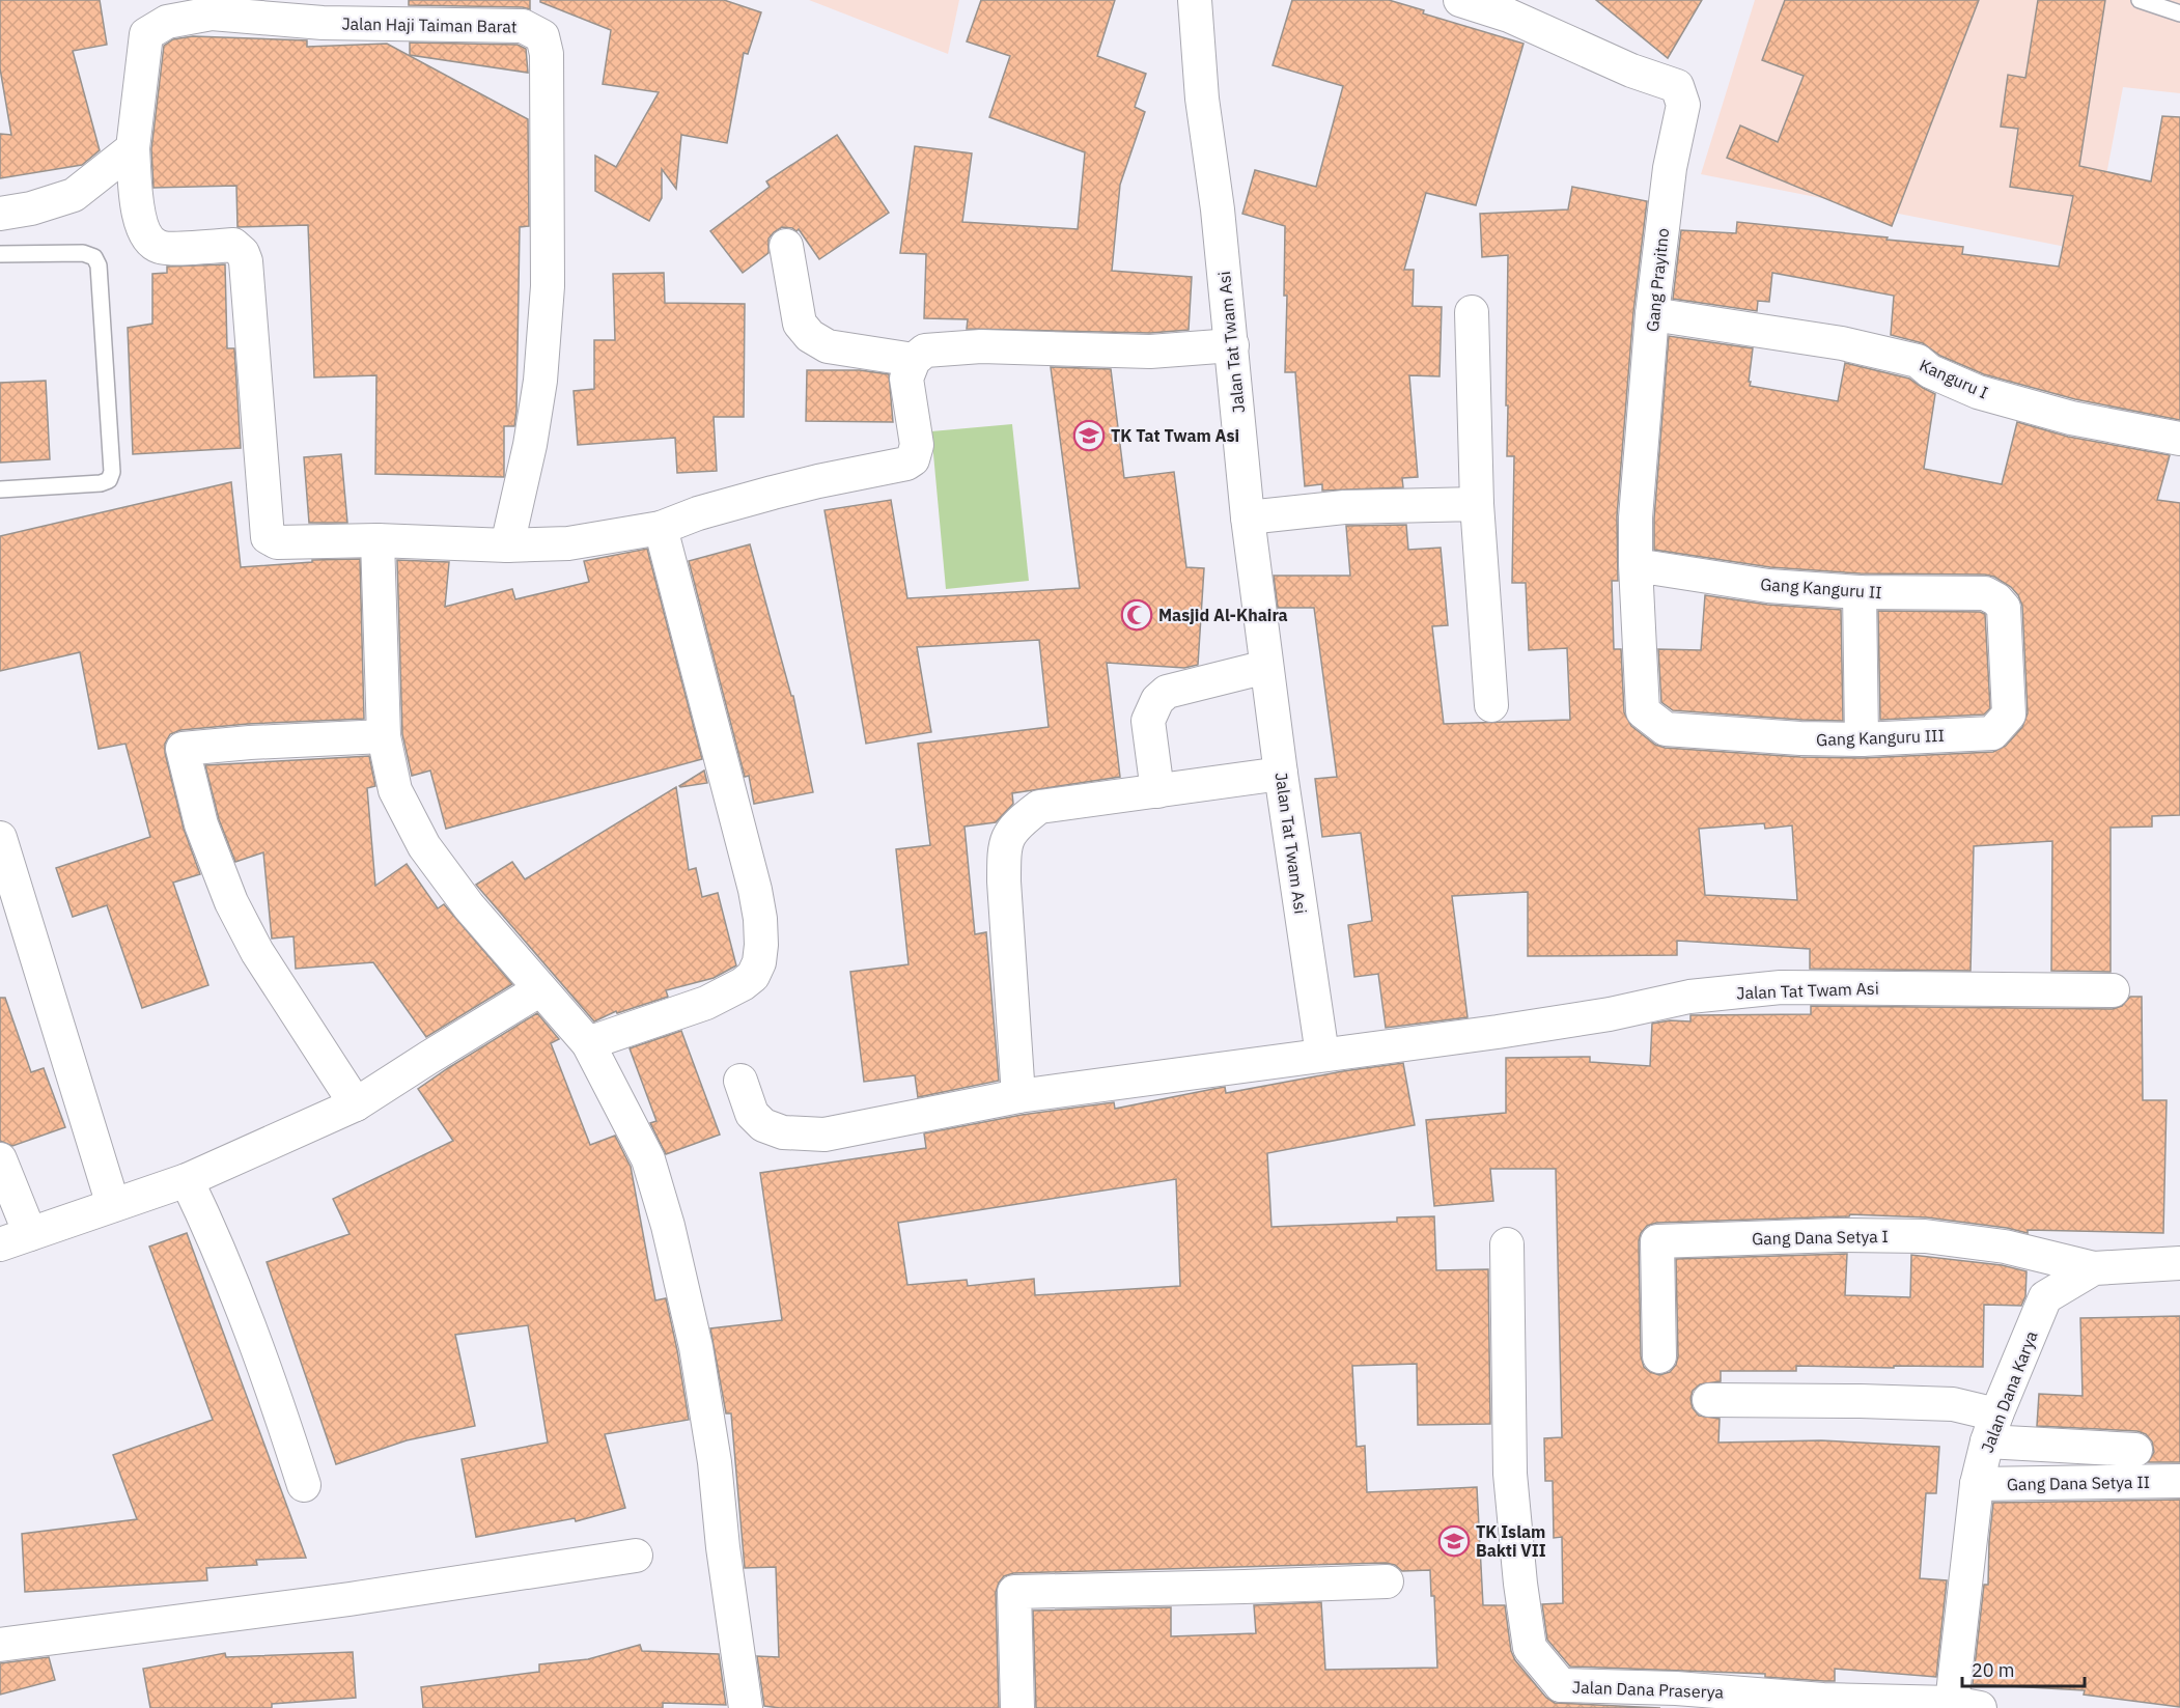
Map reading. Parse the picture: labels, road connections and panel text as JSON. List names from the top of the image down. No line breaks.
{"streets":{"street":["Jalan Haji Taiman Barat","Gang Prayitno","Jalan Tat Twam Asi","Kanguru I","Gang Kanguru II","Gang Kanguru III","Gang Dana Setya I","Jalan Dana Karya","Gang Dana Setya II","Jalan Dana Praserya"]},"crossings":[["Gang Prayitno","Kanguru I"],["Gang Prayitno","Gang Kanguru II"],["Gang Prayitno","Gang Kanguru III"],["Gang Kanguru II","Gang Kanguru III"],["Gang Dana Setya I","Jalan Dana Karya"],["Jalan Dana Karya","Gang Dana Setya II"],["Jalan Dana Karya","Jalan Dana Praserya"]],"places":{"school or university":["TK Tat Twam Asi","TK Islam Bakti VII"],"mosque":["Masjid Al-Khaira"]},"scale_bar":"20 m"}
